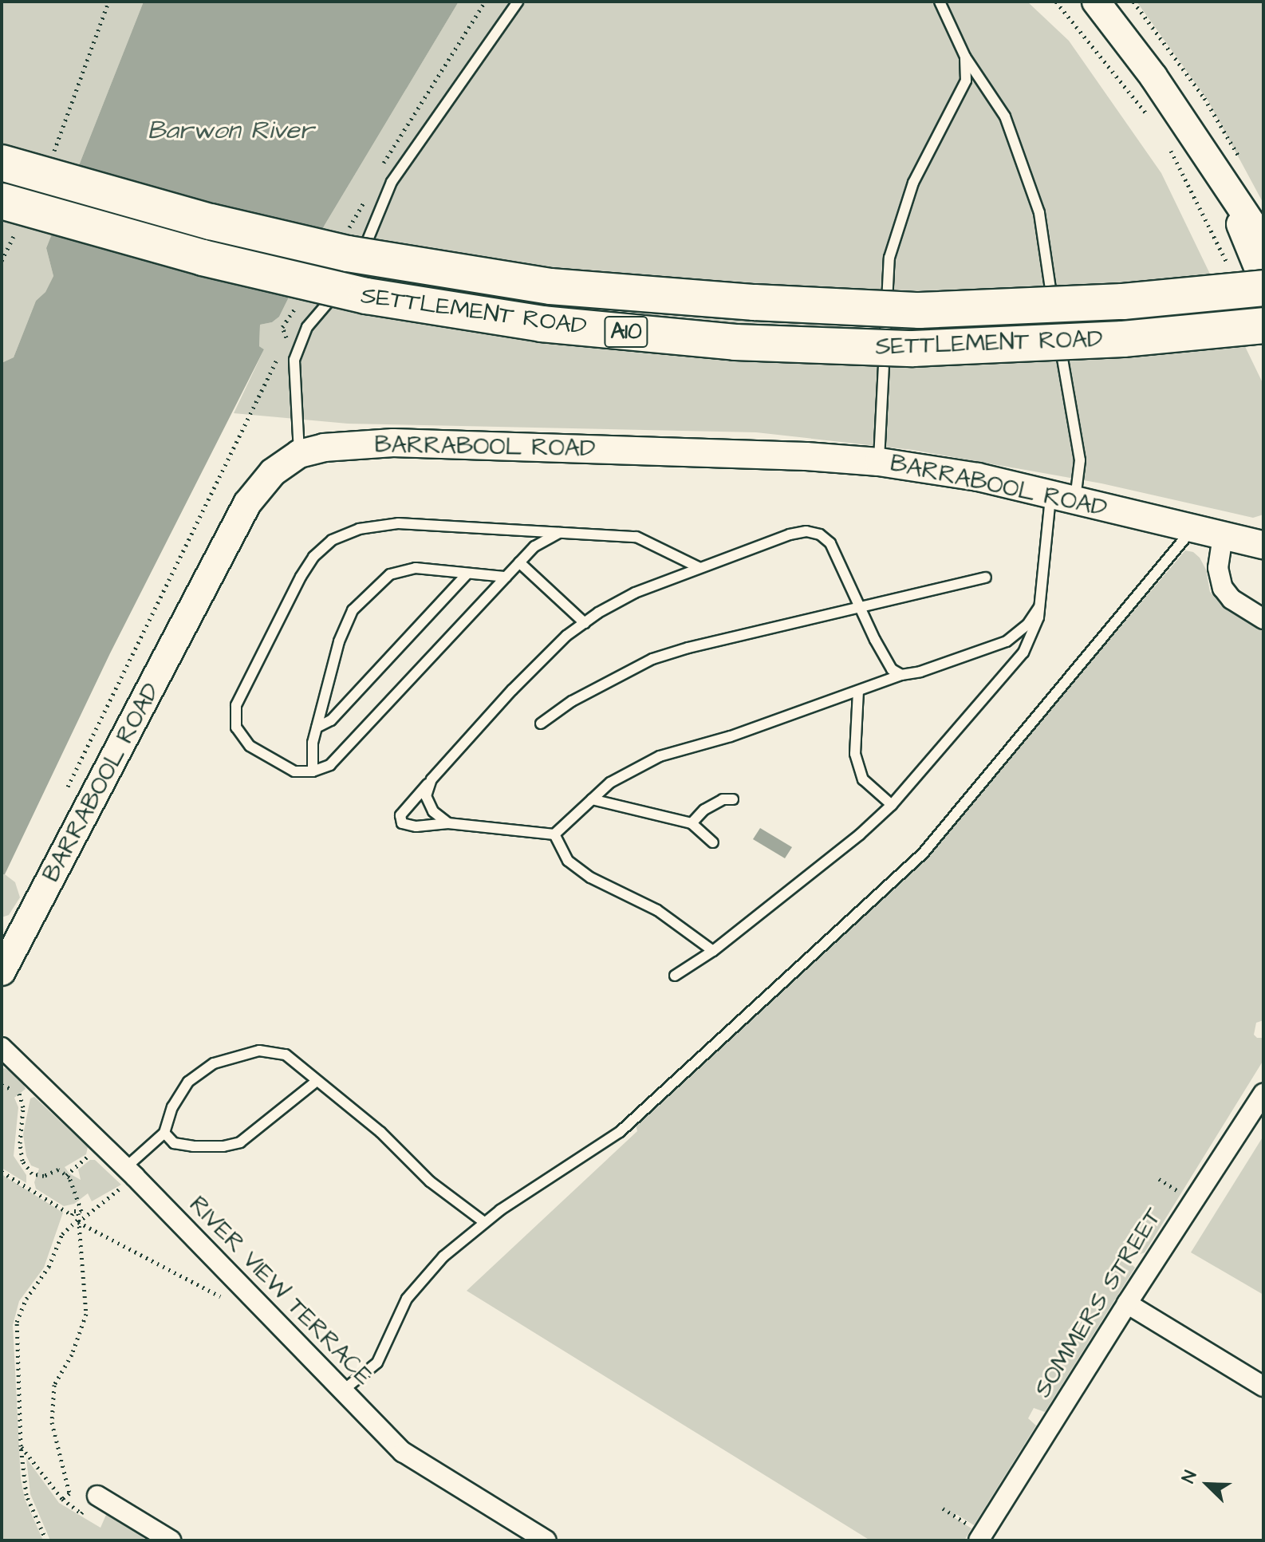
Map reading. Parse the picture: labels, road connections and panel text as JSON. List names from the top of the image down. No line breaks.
{"streets":{"highway":["SETTLEMENT ROAD","A10"],"street":["BARRABOOL ROAD","RIVER VIEW TERRACE","SOMMERS STREET"]},"water":["Barwon River"],"north":"top left"}
